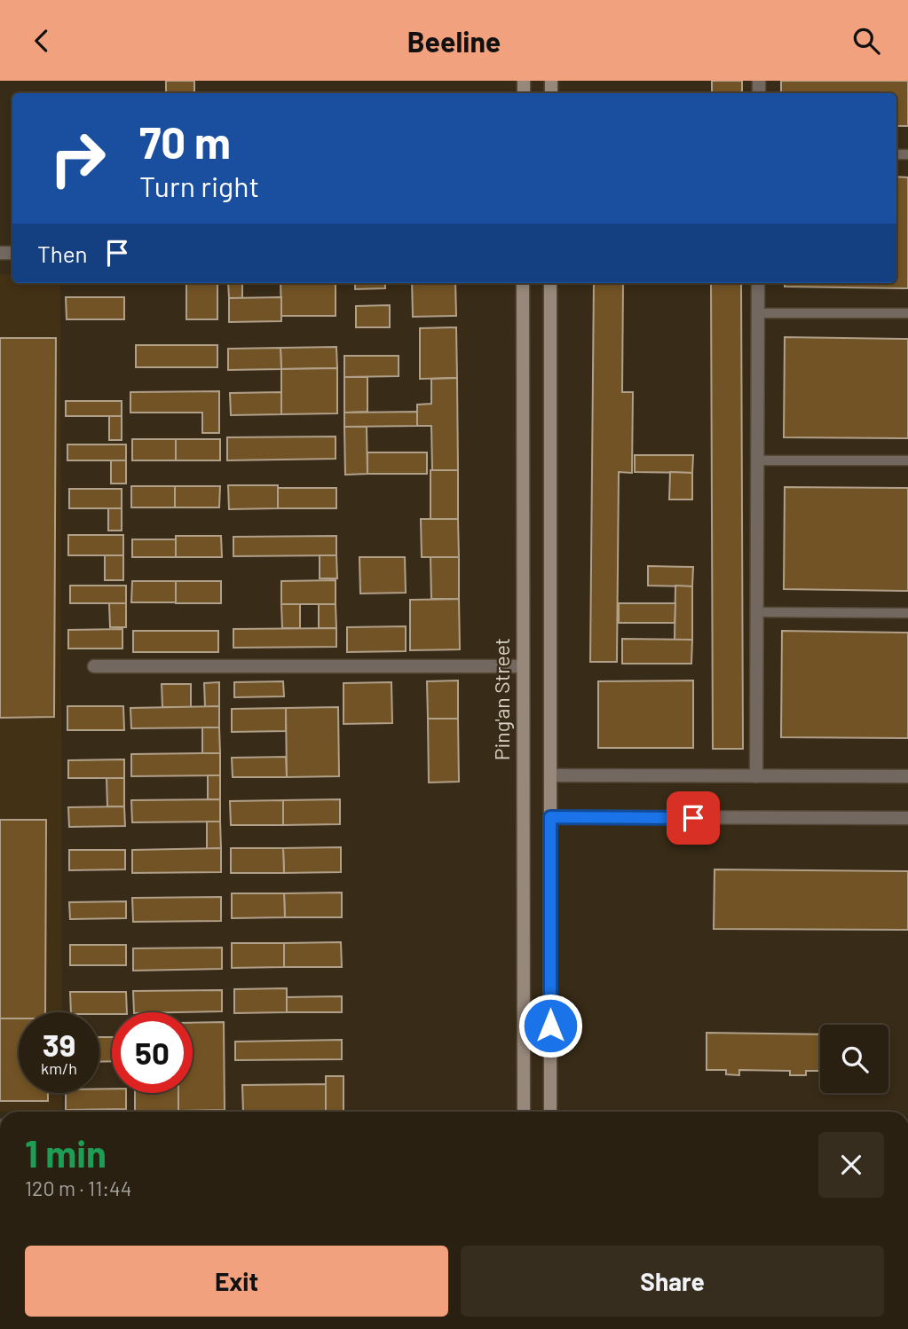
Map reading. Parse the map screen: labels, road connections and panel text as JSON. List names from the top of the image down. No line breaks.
{"streets":{"main road":["Ping'an Street"]},"page":{"header":"Beeline","turn":["70 m","Turn right"],"then":"Then","speed":"39 km/h","limit":"50","heading":["1 min","120 m · 11:44"],"buttons":["Exit","Share"]}}
